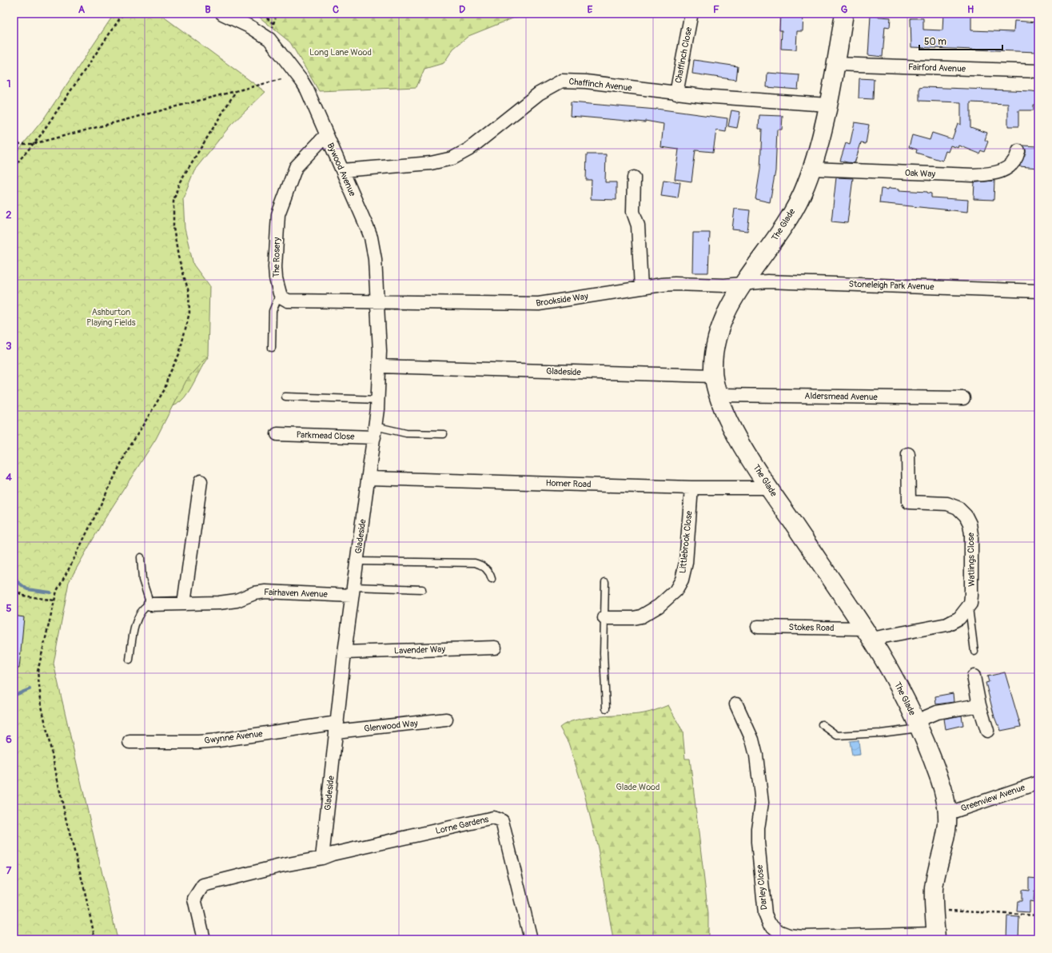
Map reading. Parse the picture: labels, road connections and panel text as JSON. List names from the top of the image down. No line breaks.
{"streets":{"street":["Chaffinch Close","Fairford Avenue","Chaffinch Avenue","Bywood Avenue","Oak Way","The Glade","The Rosery","Stoneleigh Park Avenue","Brookside Way","Gladeside","Aldersmead Avenue","Parkmead Close","Homer Road","Littlebrook Close","Watlings Close","Fairhaven Avenue","Stokes Road","Lavender Way","Glenwood Way","Gwynne Avenue","Greenview Avenue","Lorne Gardens","Darley Close"]},"crossings":[["Chaffinch Close","Chaffinch Avenue"],["Fairford Avenue","The Glade"],["Chaffinch Avenue","Bywood Avenue"],["Chaffinch Avenue","The Glade"],["Bywood Avenue","The Rosery"],["Bywood Avenue","Brookside Way"],["Bywood Avenue","Gladeside"],["Oak Way","The Glade"],["The Glade","Stoneleigh Park Avenue"],["The Glade","Brookside Way"],["The Glade","Gladeside"],["The Glade","Aldersmead Avenue"],["The Glade","Homer Road"],["The Glade","Stokes Road"],["The Glade","Greenview Avenue"],["The Glade","Darley Close"],["Stoneleigh Park Avenue","Brookside Way"],["Gladeside","Parkmead Close"],["Gladeside","Homer Road"],["Gladeside","Fairhaven Avenue"],["Gladeside","Lavender Way"],["Gladeside","Glenwood Way"],["Gladeside","Gwynne Avenue"],["Gladeside","Lorne Gardens"],["Homer Road","Littlebrook Close"],["Glenwood Way","Gwynne Avenue"]],"parks":["Long Lane Wood","Ashburton Playing Fields","Glade Wood"],"scale_bar":"50 m","grid":{"columns":["A","B","C","D","E","F","G","H"],"rows":["1","2","3","4","5","6","7"]}}
